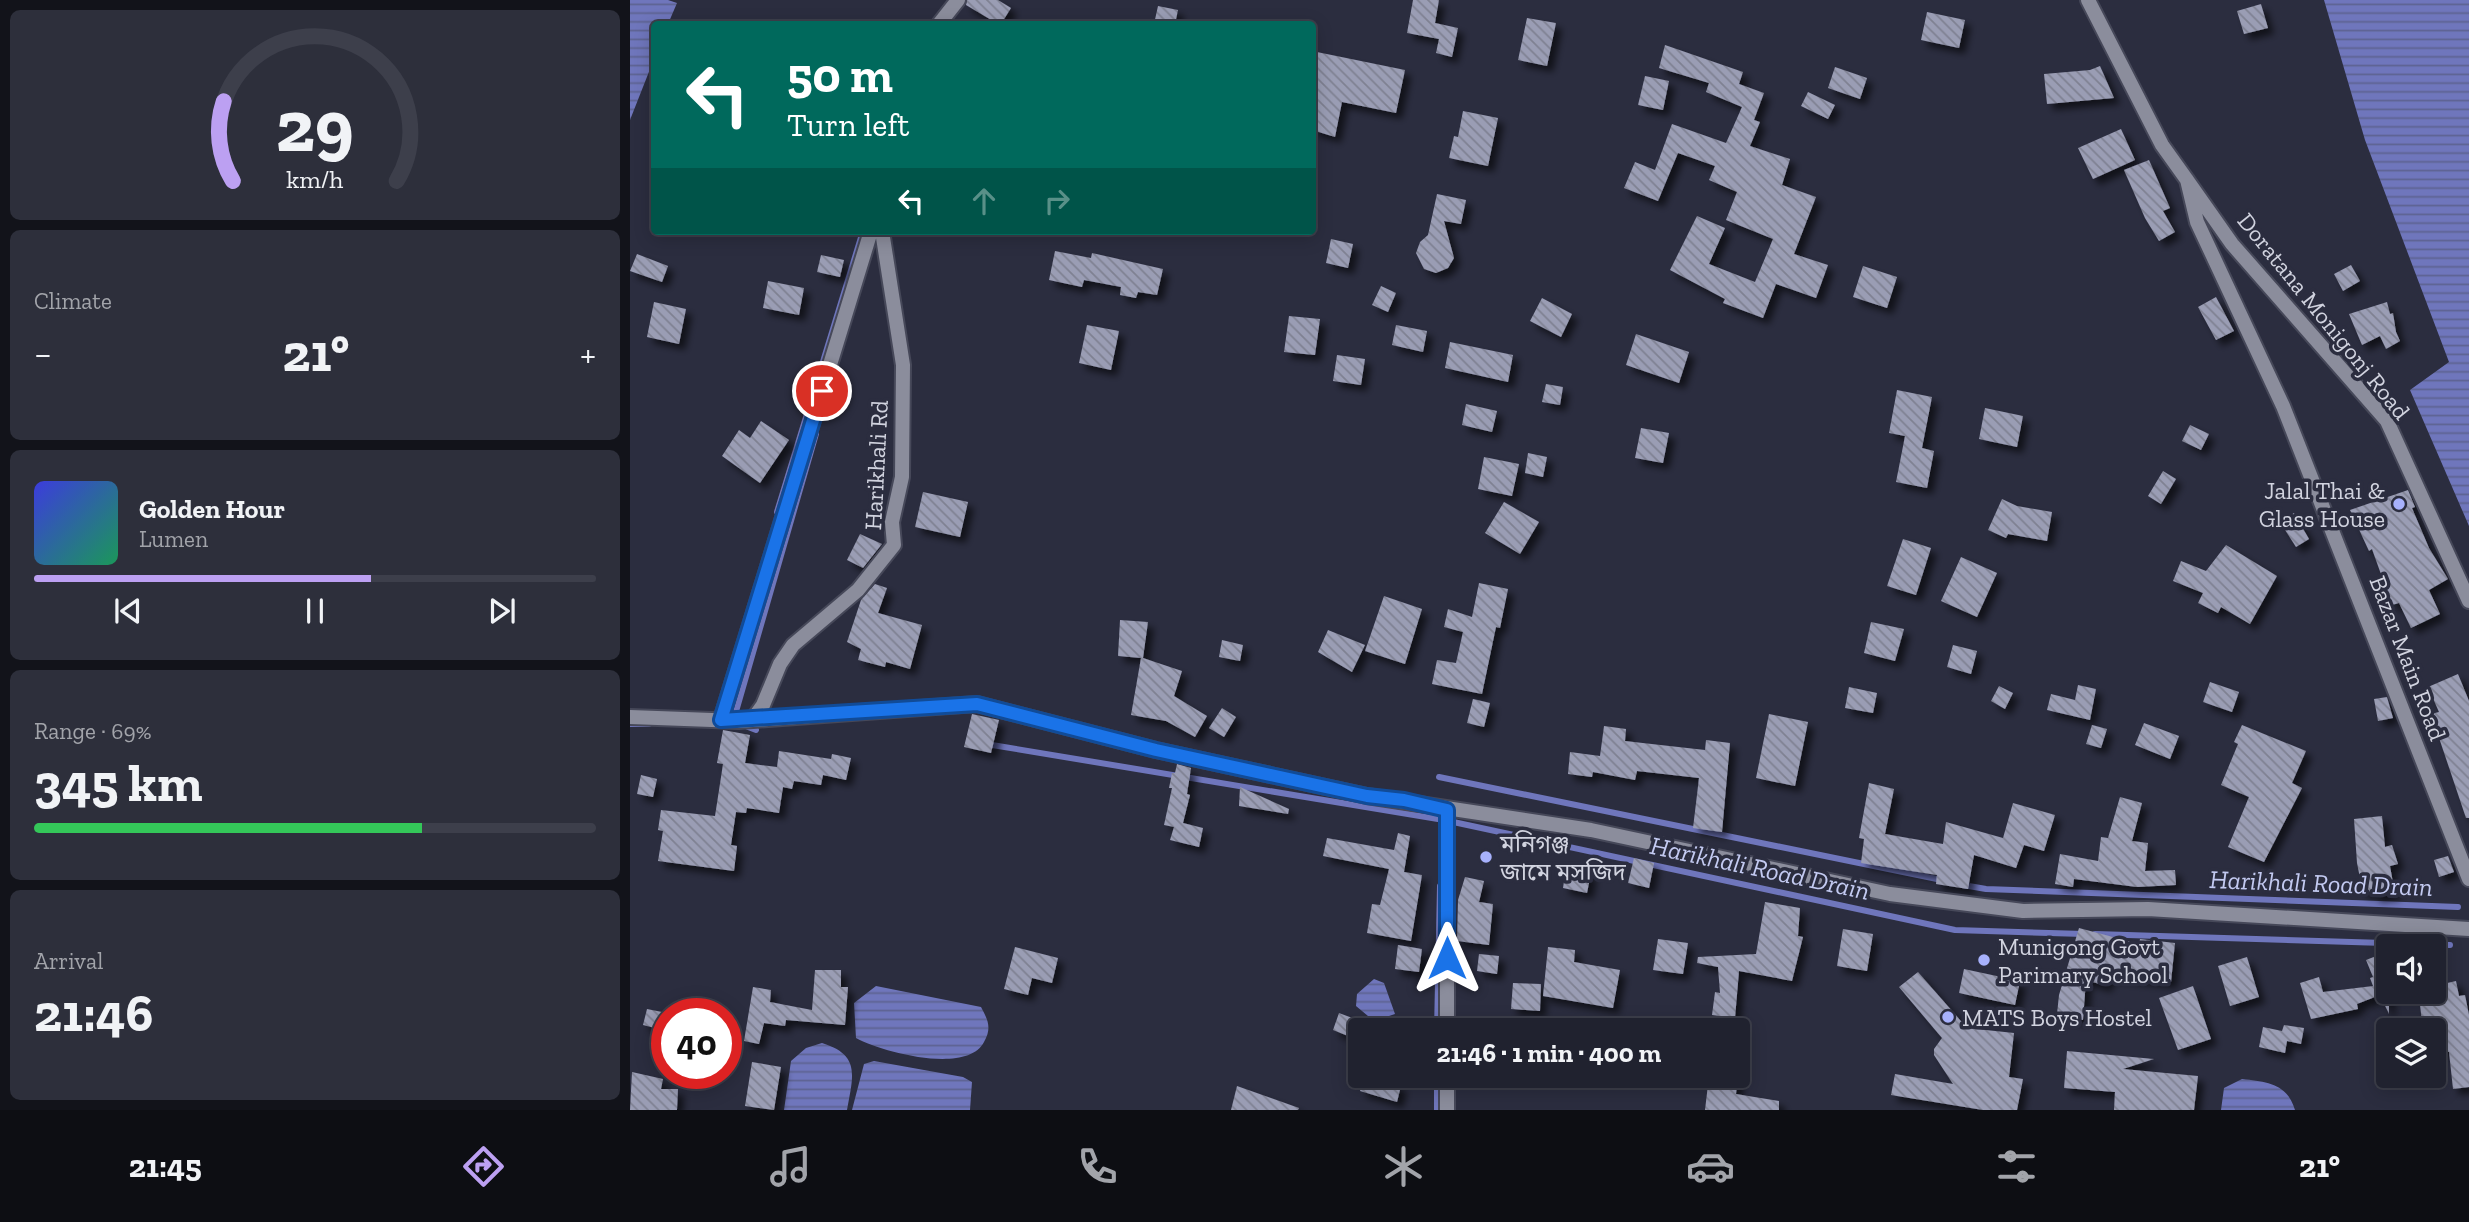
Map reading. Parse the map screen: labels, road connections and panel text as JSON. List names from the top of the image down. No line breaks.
{"streets":{"street":["Doratana Monigonj Road","Harikhali Rd","Bazar Main Road"]},"crossings":[["Doratana Monigonj Road","Bazar Main Road"]],"water":["Harikhali Road Drain"],"places":["Jalal Thai & Glass House","মনিগঞ্জ জামে মসজিদ","Munigong Govt Parimary School","MATS Boys Hostel"],"page":{"turn":["50 m","Turn left"],"tile":["Climate",["Range · 69%","345 km"],["Arrival","21:46"]],"heat":["−","21°","+"],"song":["Golden Hour","Lumen"],"limit":"40","trip":"21:46 · 1 min · 400 m","tabs":["21:45","21°"],"gauge":["29","km/h"]}}
